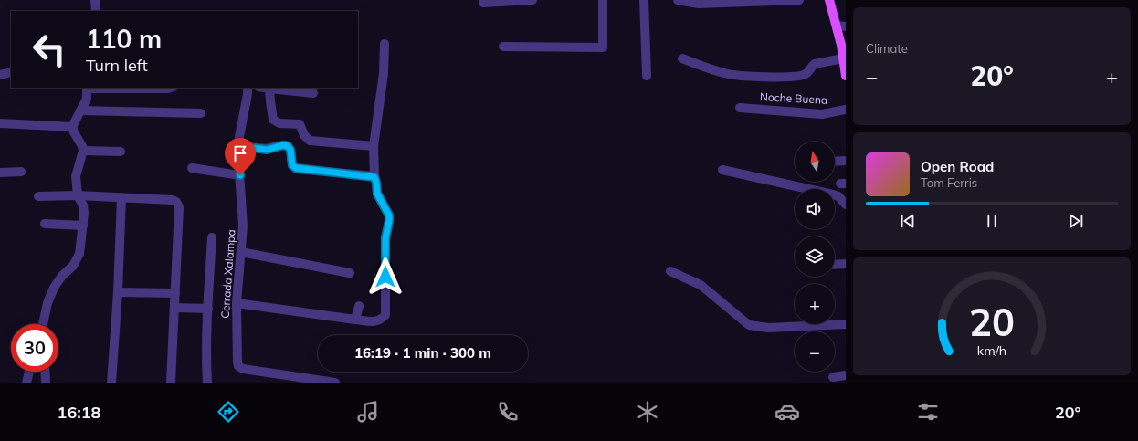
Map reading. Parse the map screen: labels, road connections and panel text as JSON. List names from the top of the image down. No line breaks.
{"streets":{"street":["Noche Buena","Cerrada Xalampa"]},"north":"top","page":{"tile":"Climate","turn":["110 m","Turn left"],"heat":["−","20°","+"],"map_buttons":["+","−"],"song":["Open Road","Tom Ferris"],"limit":"30","trip":"16:19 · 1 min · 300 m","tabs":["16:18","20°"],"gauge":["20","km/h"]}}
